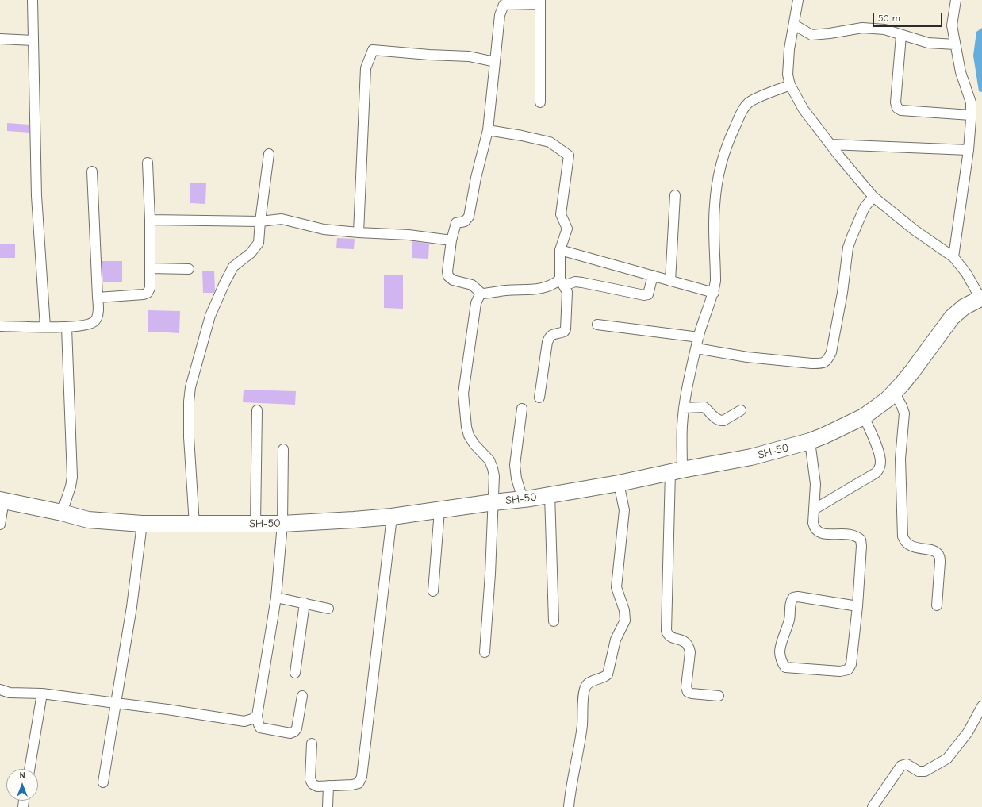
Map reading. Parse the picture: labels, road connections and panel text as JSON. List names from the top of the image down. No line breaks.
{"streets":{"highway":["SH-50"]},"scale_bar":"50 m","north":"top"}
